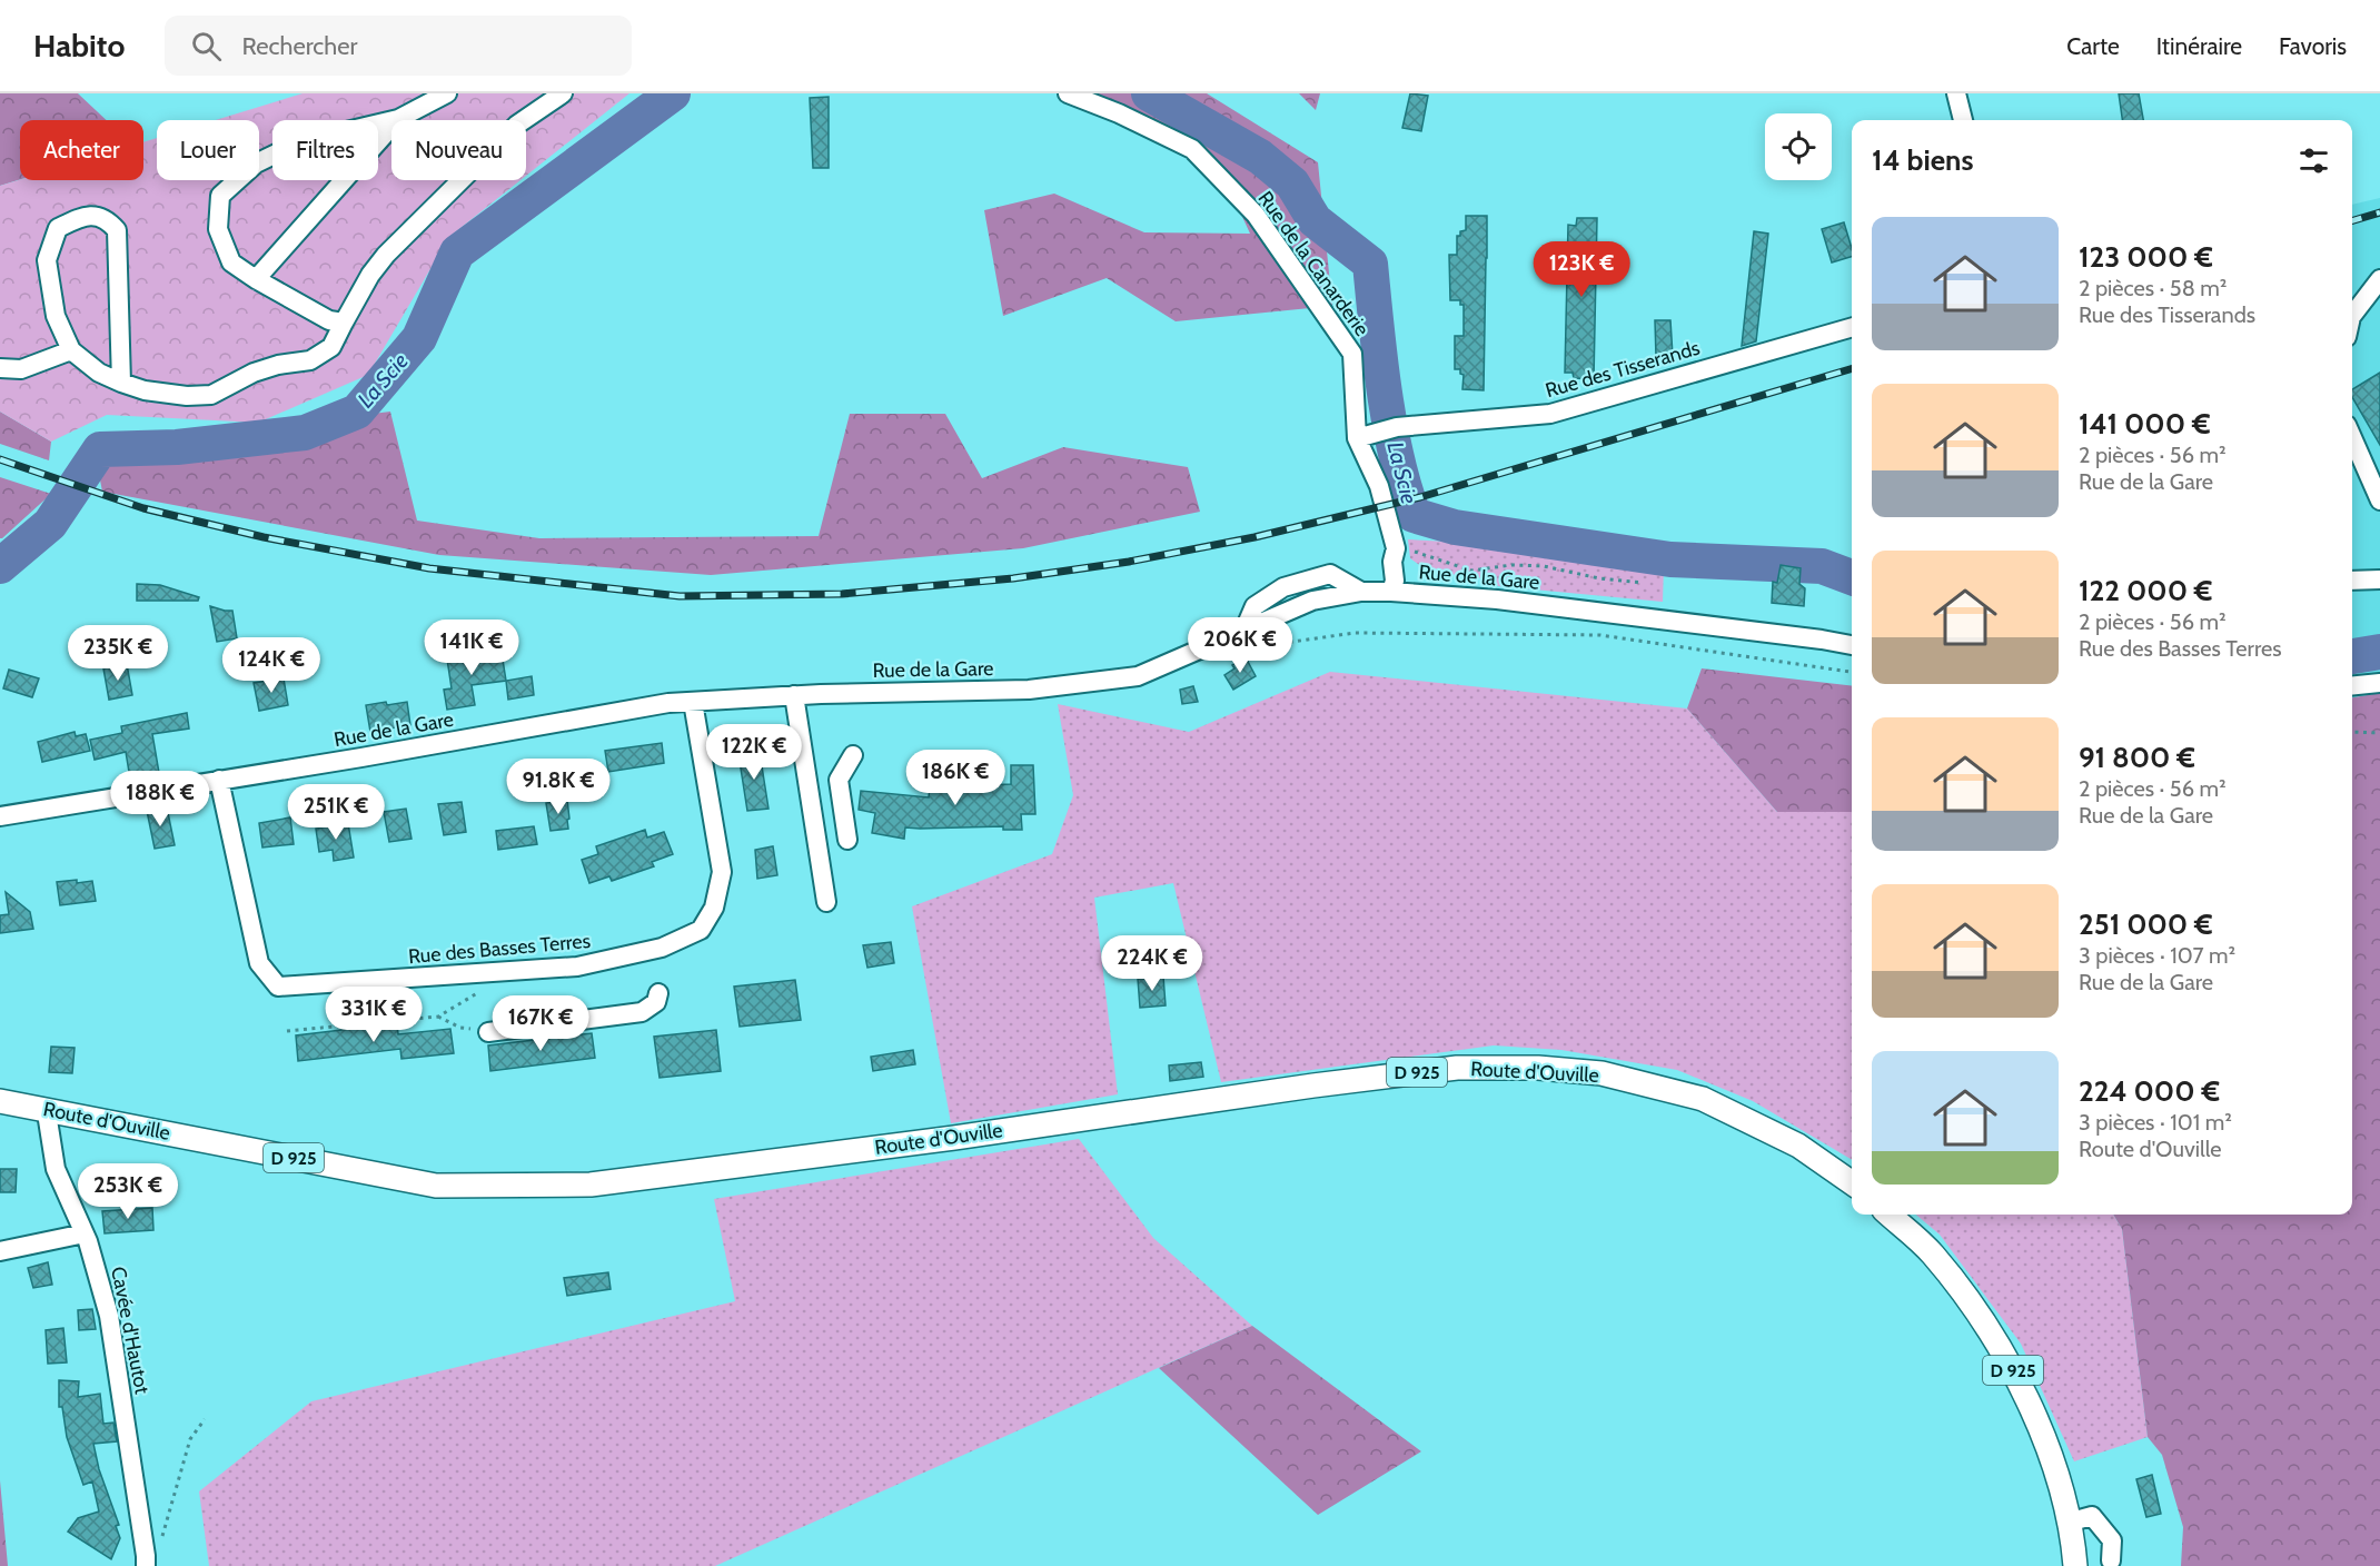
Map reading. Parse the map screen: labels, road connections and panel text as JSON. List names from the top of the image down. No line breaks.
{"streets":{"main road":["D 925","Route d'Ouville"],"street":["Rue de la Canarderie","Rue des Tisserands","Rue de la Gare","Rue des Basses Terres","Cavée d'Hautot"]},"crossings":[["Rue de la Canarderie","Rue des Tisserands"],["Rue de la Canarderie","Rue de la Gare"],["Rue de la Gare","Rue des Basses Terres"],["Route d'Ouville","Cavée d'Hautot"]],"water":["La Scie"],"page":{"header":"Habito","search":"Rechercher","nav":["Carte","Itinéraire","Favoris"],"chip":["Acheter","Louer","Filtres","Nouveau"],"heading":"14 biens","list":[{"name":"123 000 €","note":"2 pièces · 58 m² · Rue des Tisserands"},{"name":"141 000 €","note":"2 pièces · 56 m² · Rue de la Gare"},{"name":"122 000 €","note":"2 pièces · 56 m² · Rue des Basses Terres"},{"name":"91 800 €","note":"2 pièces · 56 m² · Rue de la Gare"},{"name":"251 000 €","note":"3 pièces · 107 m² · Rue de la Gare"},{"name":"224 000 €","note":"3 pièces · 101 m² · Route d'Ouville"}],"price":["123K €","206K €","141K €","235K €","124K €","122K €","186K €","91.8K €","188K €","251K €","224K €","331K €","167K €","253K €"]}}
